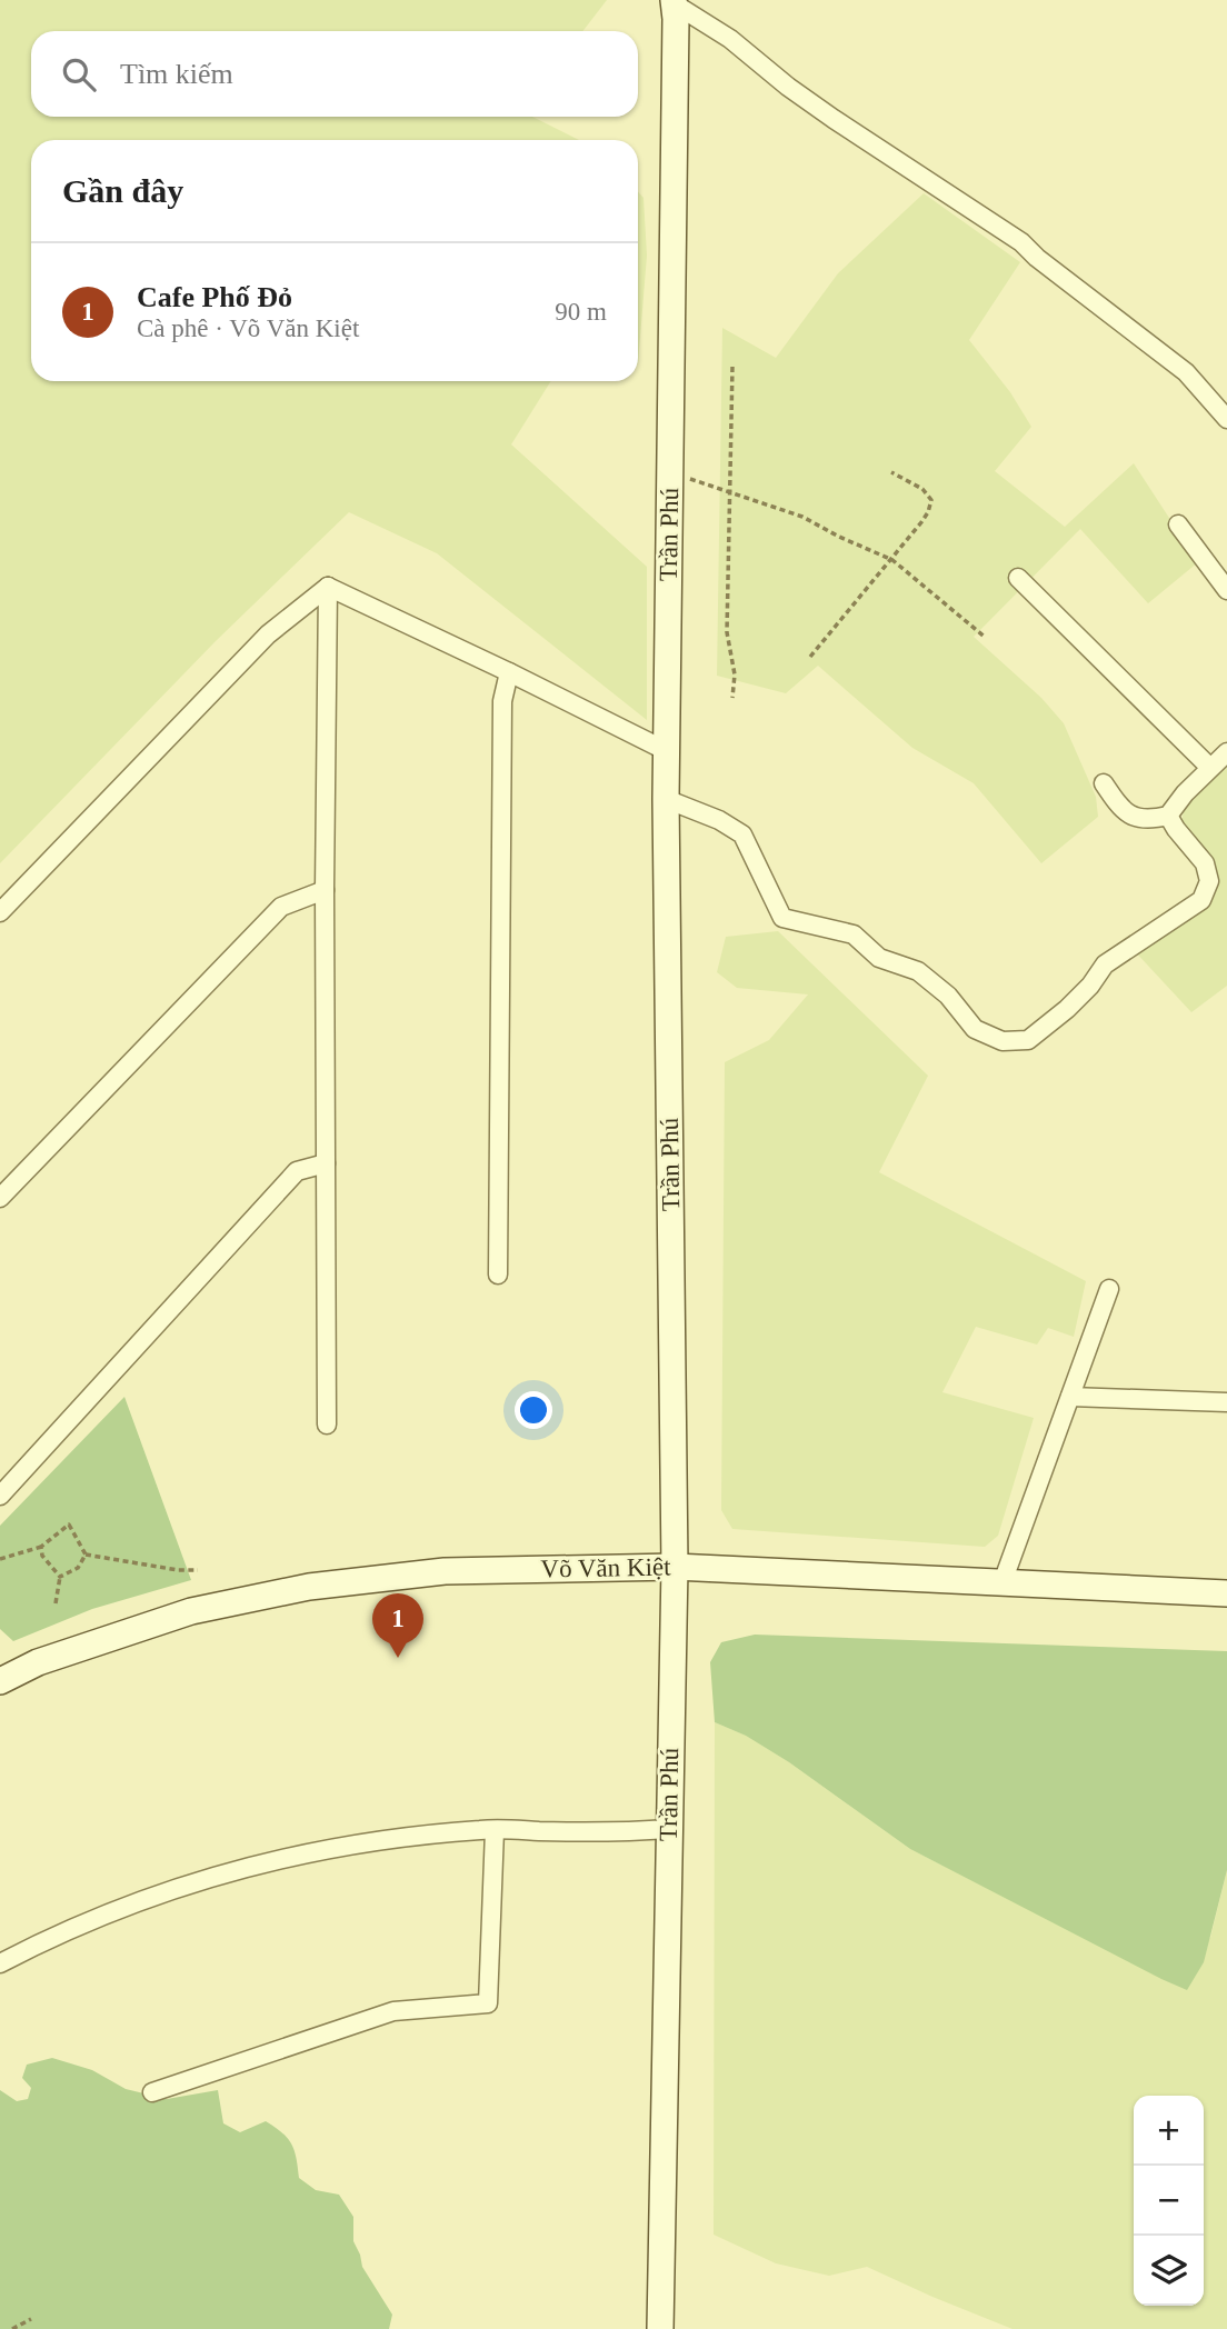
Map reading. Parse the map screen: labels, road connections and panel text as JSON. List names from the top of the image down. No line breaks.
{"streets":{"main road":["Trần Phú","Võ Văn Kiệt"]},"crossings":[["Trần Phú","Võ Văn Kiệt"]],"page":{"search":"Tìm kiếm","heading":"Gần đây","list":[{"mark":"1","name":"Cafe Phố Đỏ","note":"Cà phê · Võ Văn Kiệt","value":"90 m"}],"pins":"1","map_buttons":["+","−"]}}
